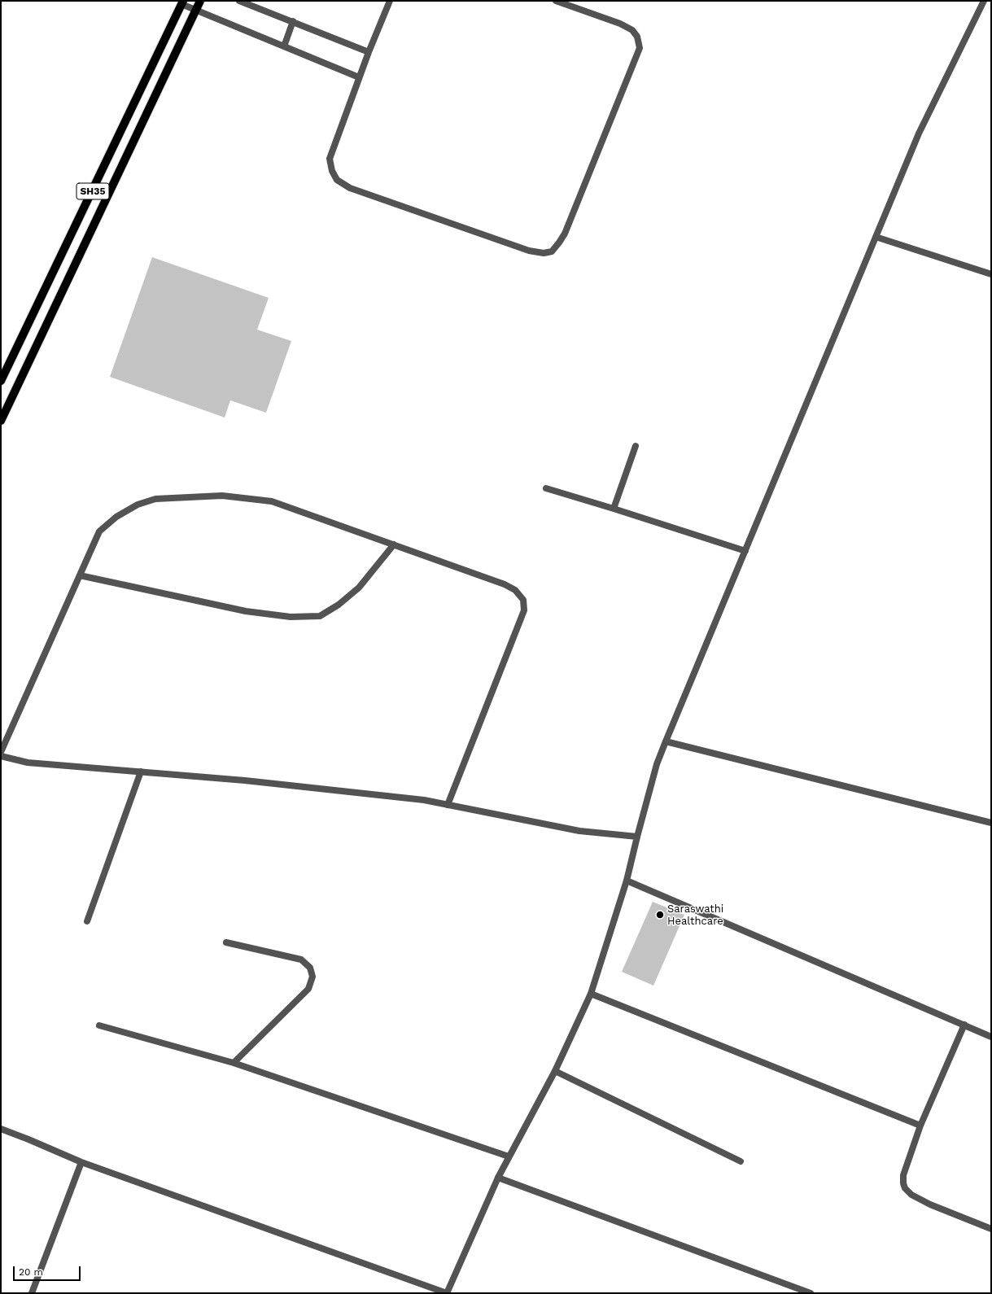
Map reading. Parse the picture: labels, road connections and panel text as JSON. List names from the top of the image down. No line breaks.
{"streets":{"main road":["SH35"]},"places":["Saraswathi Healthcare"],"scale_bar":"20 m"}
